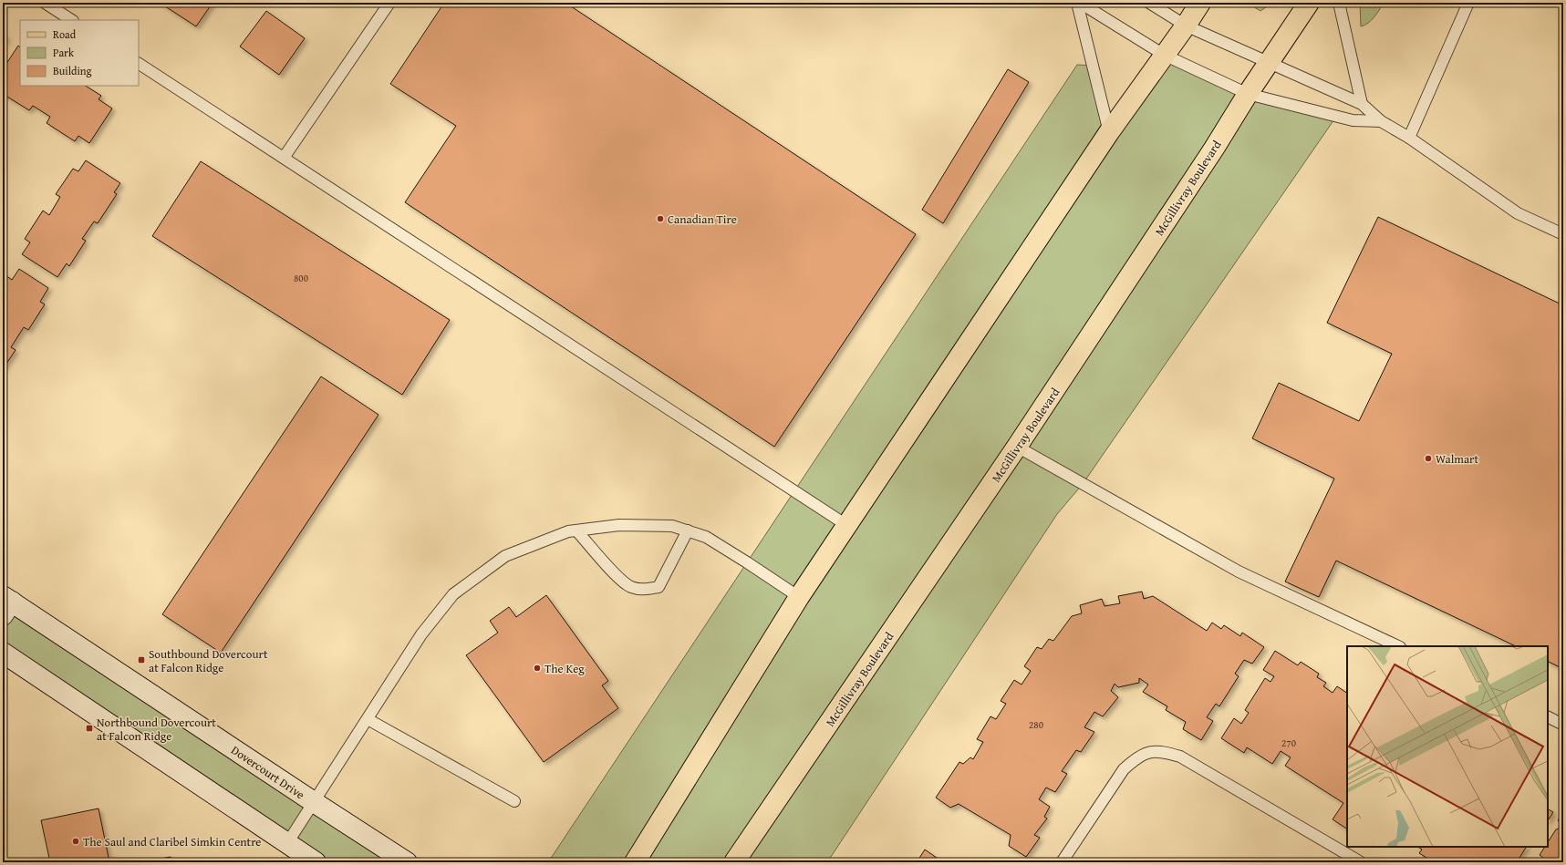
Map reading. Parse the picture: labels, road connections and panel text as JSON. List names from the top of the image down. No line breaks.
{"streets":{"main road":["McGillivray Boulevard"],"street":["Dovercourt Drive"]},"places":{"other":["Canadian Tire","Walmart","The Keg","The Saul and Claribel Simkin Centre"],"transit":["Southbound Dovercourt at Falcon Ridge","Northbound Dovercourt at Falcon Ridge"]},"house_numbers":["800","280","270"],"legend":["Road","Park","Building"]}
